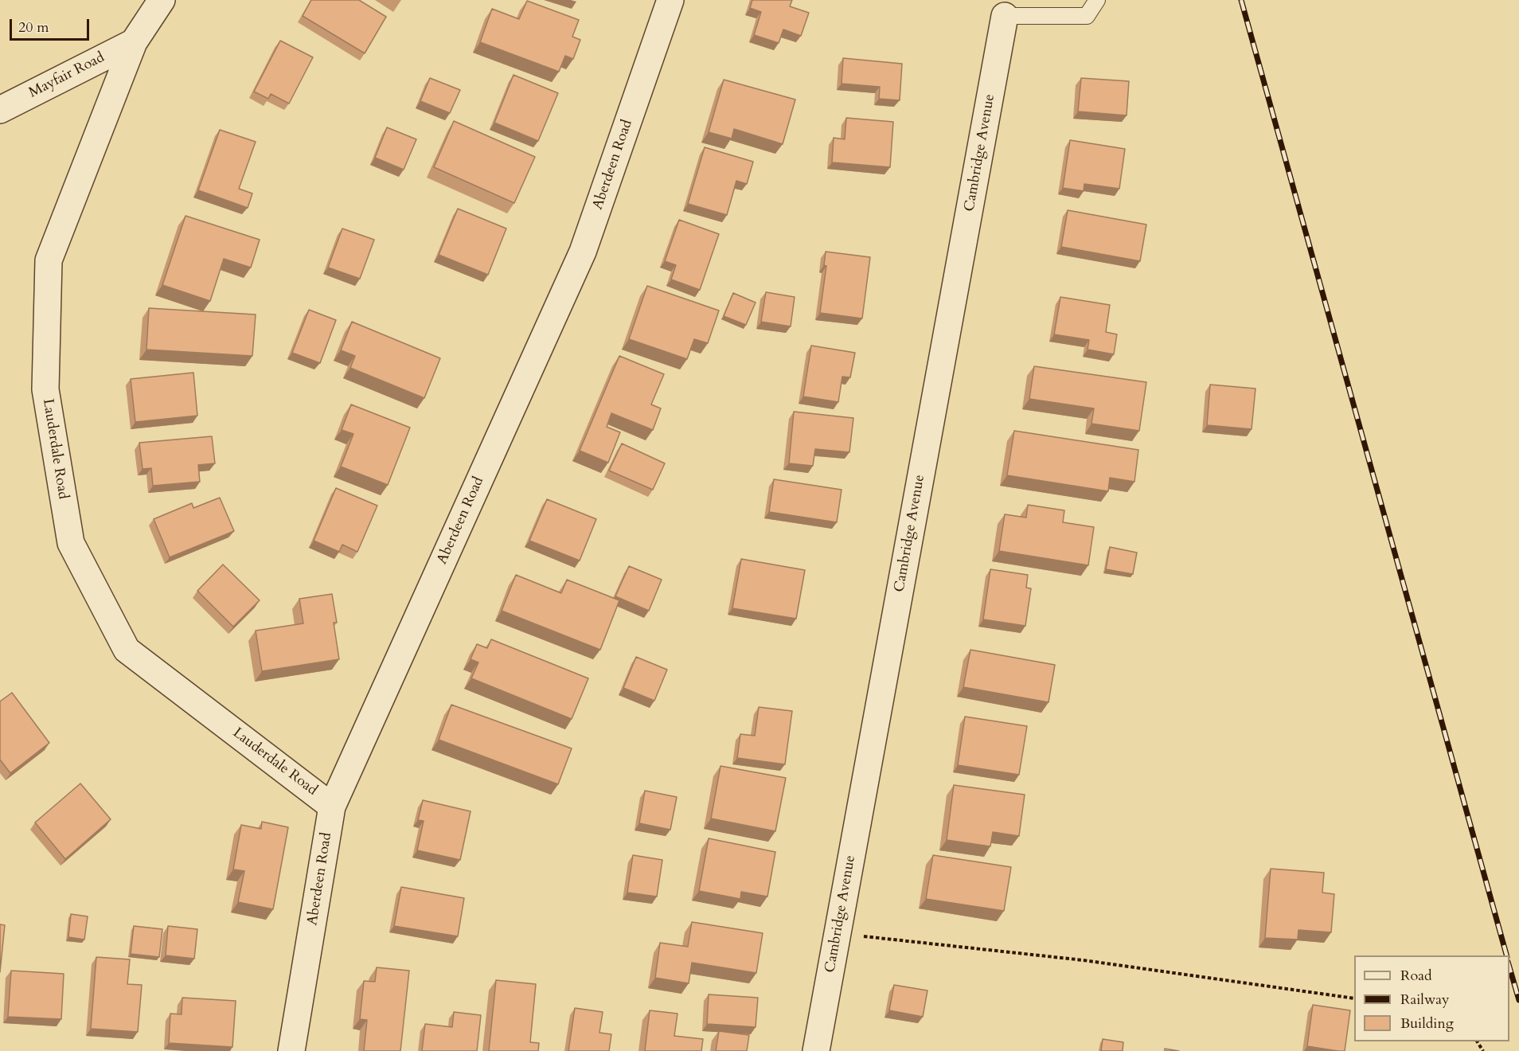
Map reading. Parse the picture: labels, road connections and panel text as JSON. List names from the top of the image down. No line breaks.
{"streets":{"street":["Mayfair Road","Cambridge Avenue","Aberdeen Road","Lauderdale Road"]},"crossings":[["Mayfair Road","Lauderdale Road"],["Aberdeen Road","Lauderdale Road"]],"legend":["Road","Railway","Building"],"scale_bar":"20 m"}
